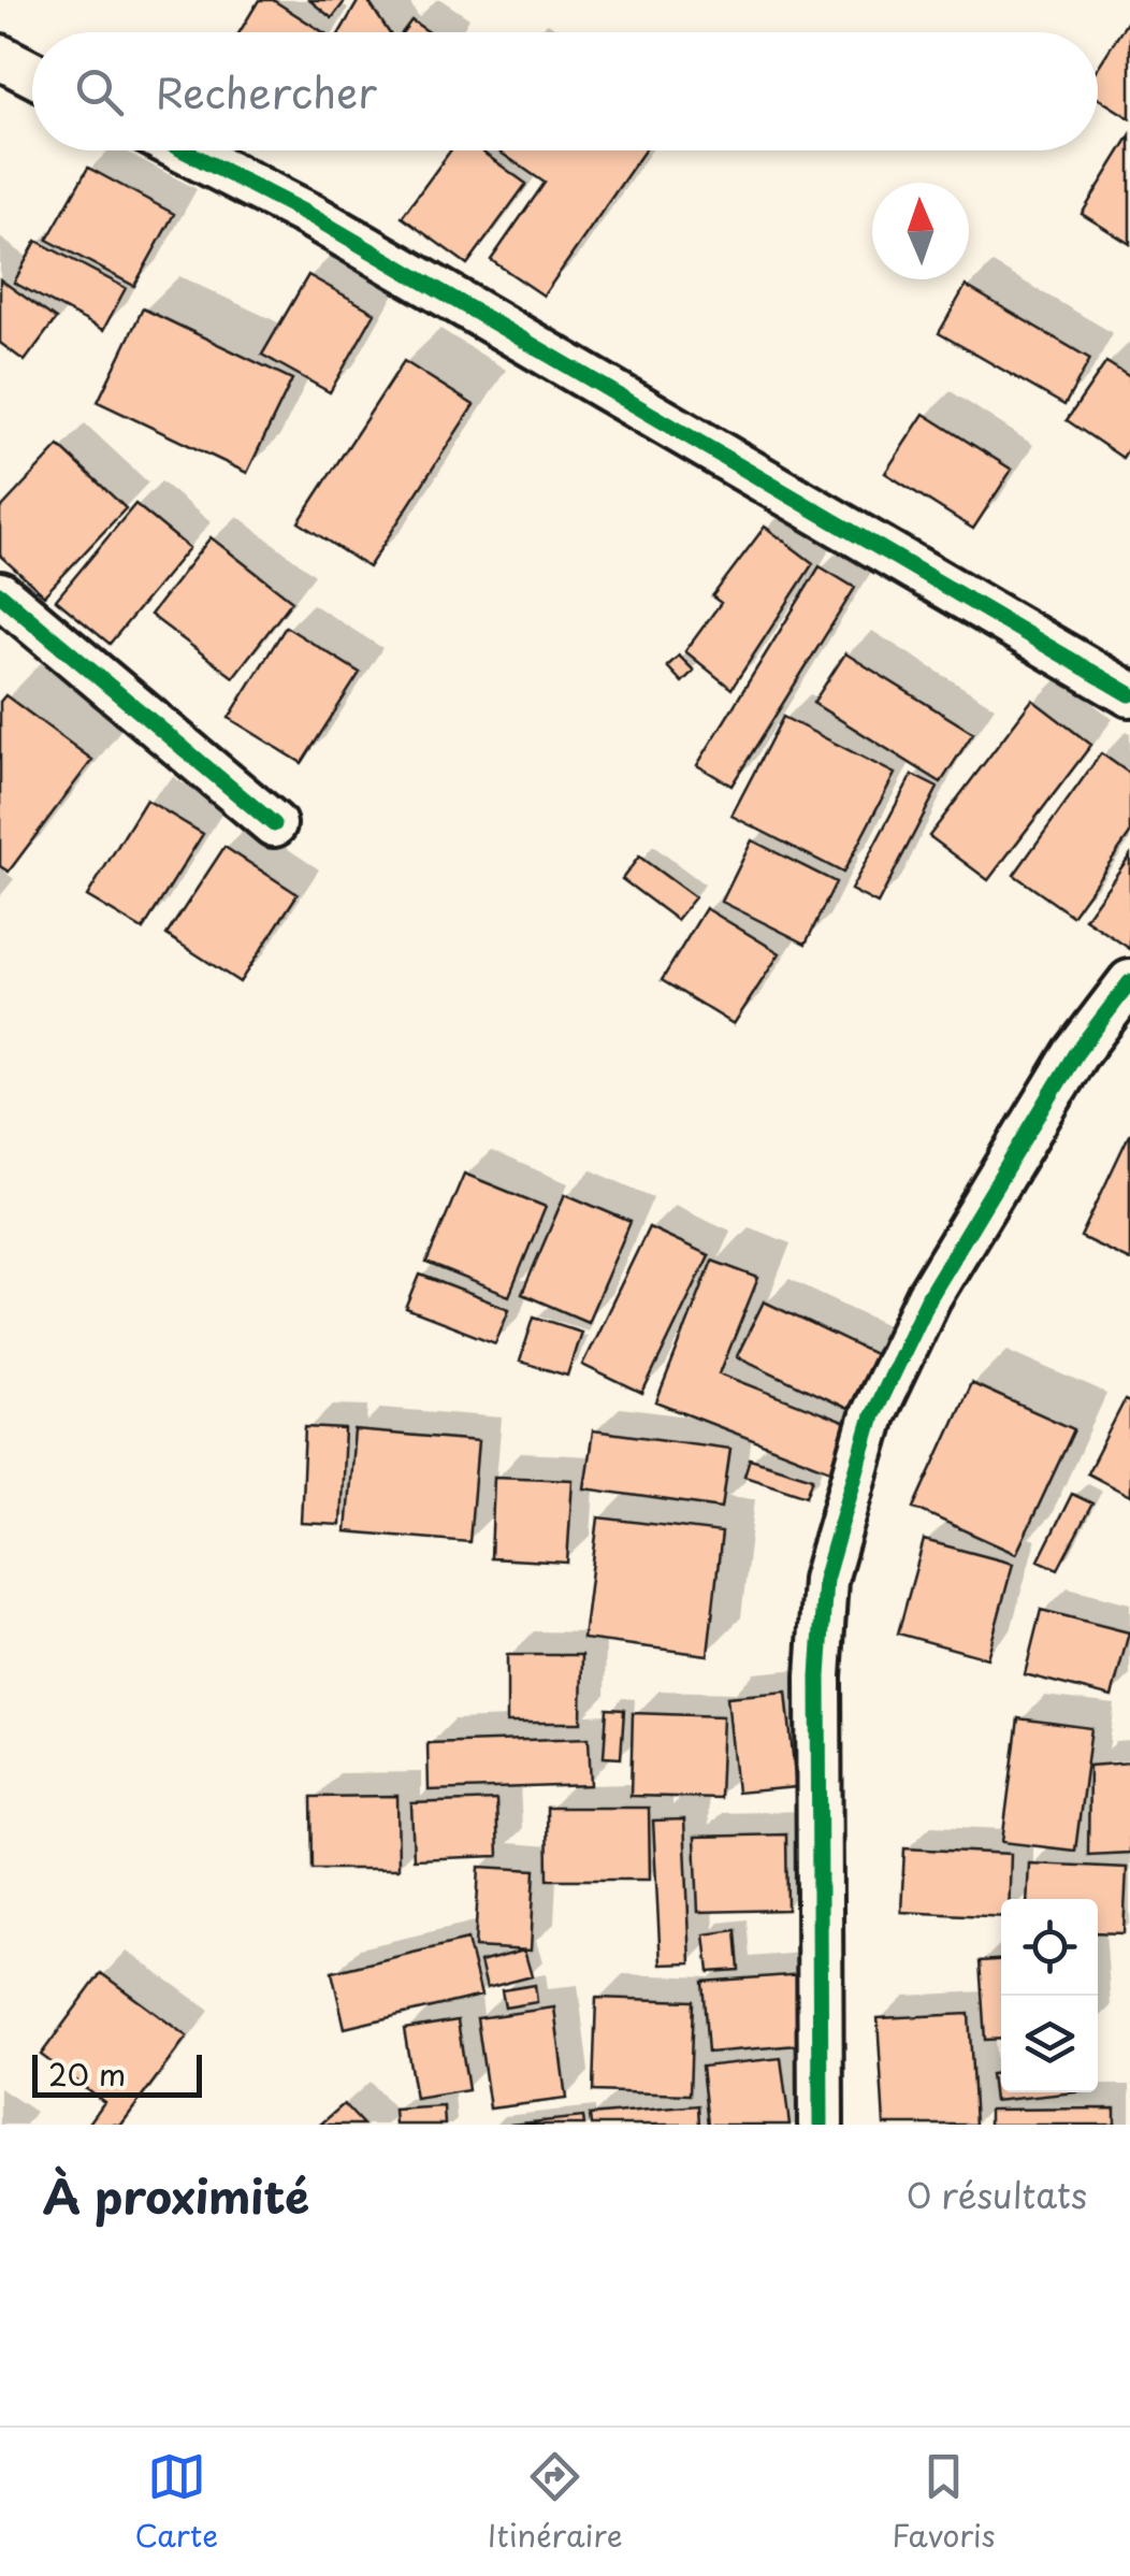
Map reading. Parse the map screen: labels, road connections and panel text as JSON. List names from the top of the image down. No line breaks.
{"scale_bar":"20 m","north":"top","page":{"search":"Rechercher","scale":"20 m","heading":["À proximité","0 résultats"],"nav":["Carte","Itinéraire","Favoris"]}}
